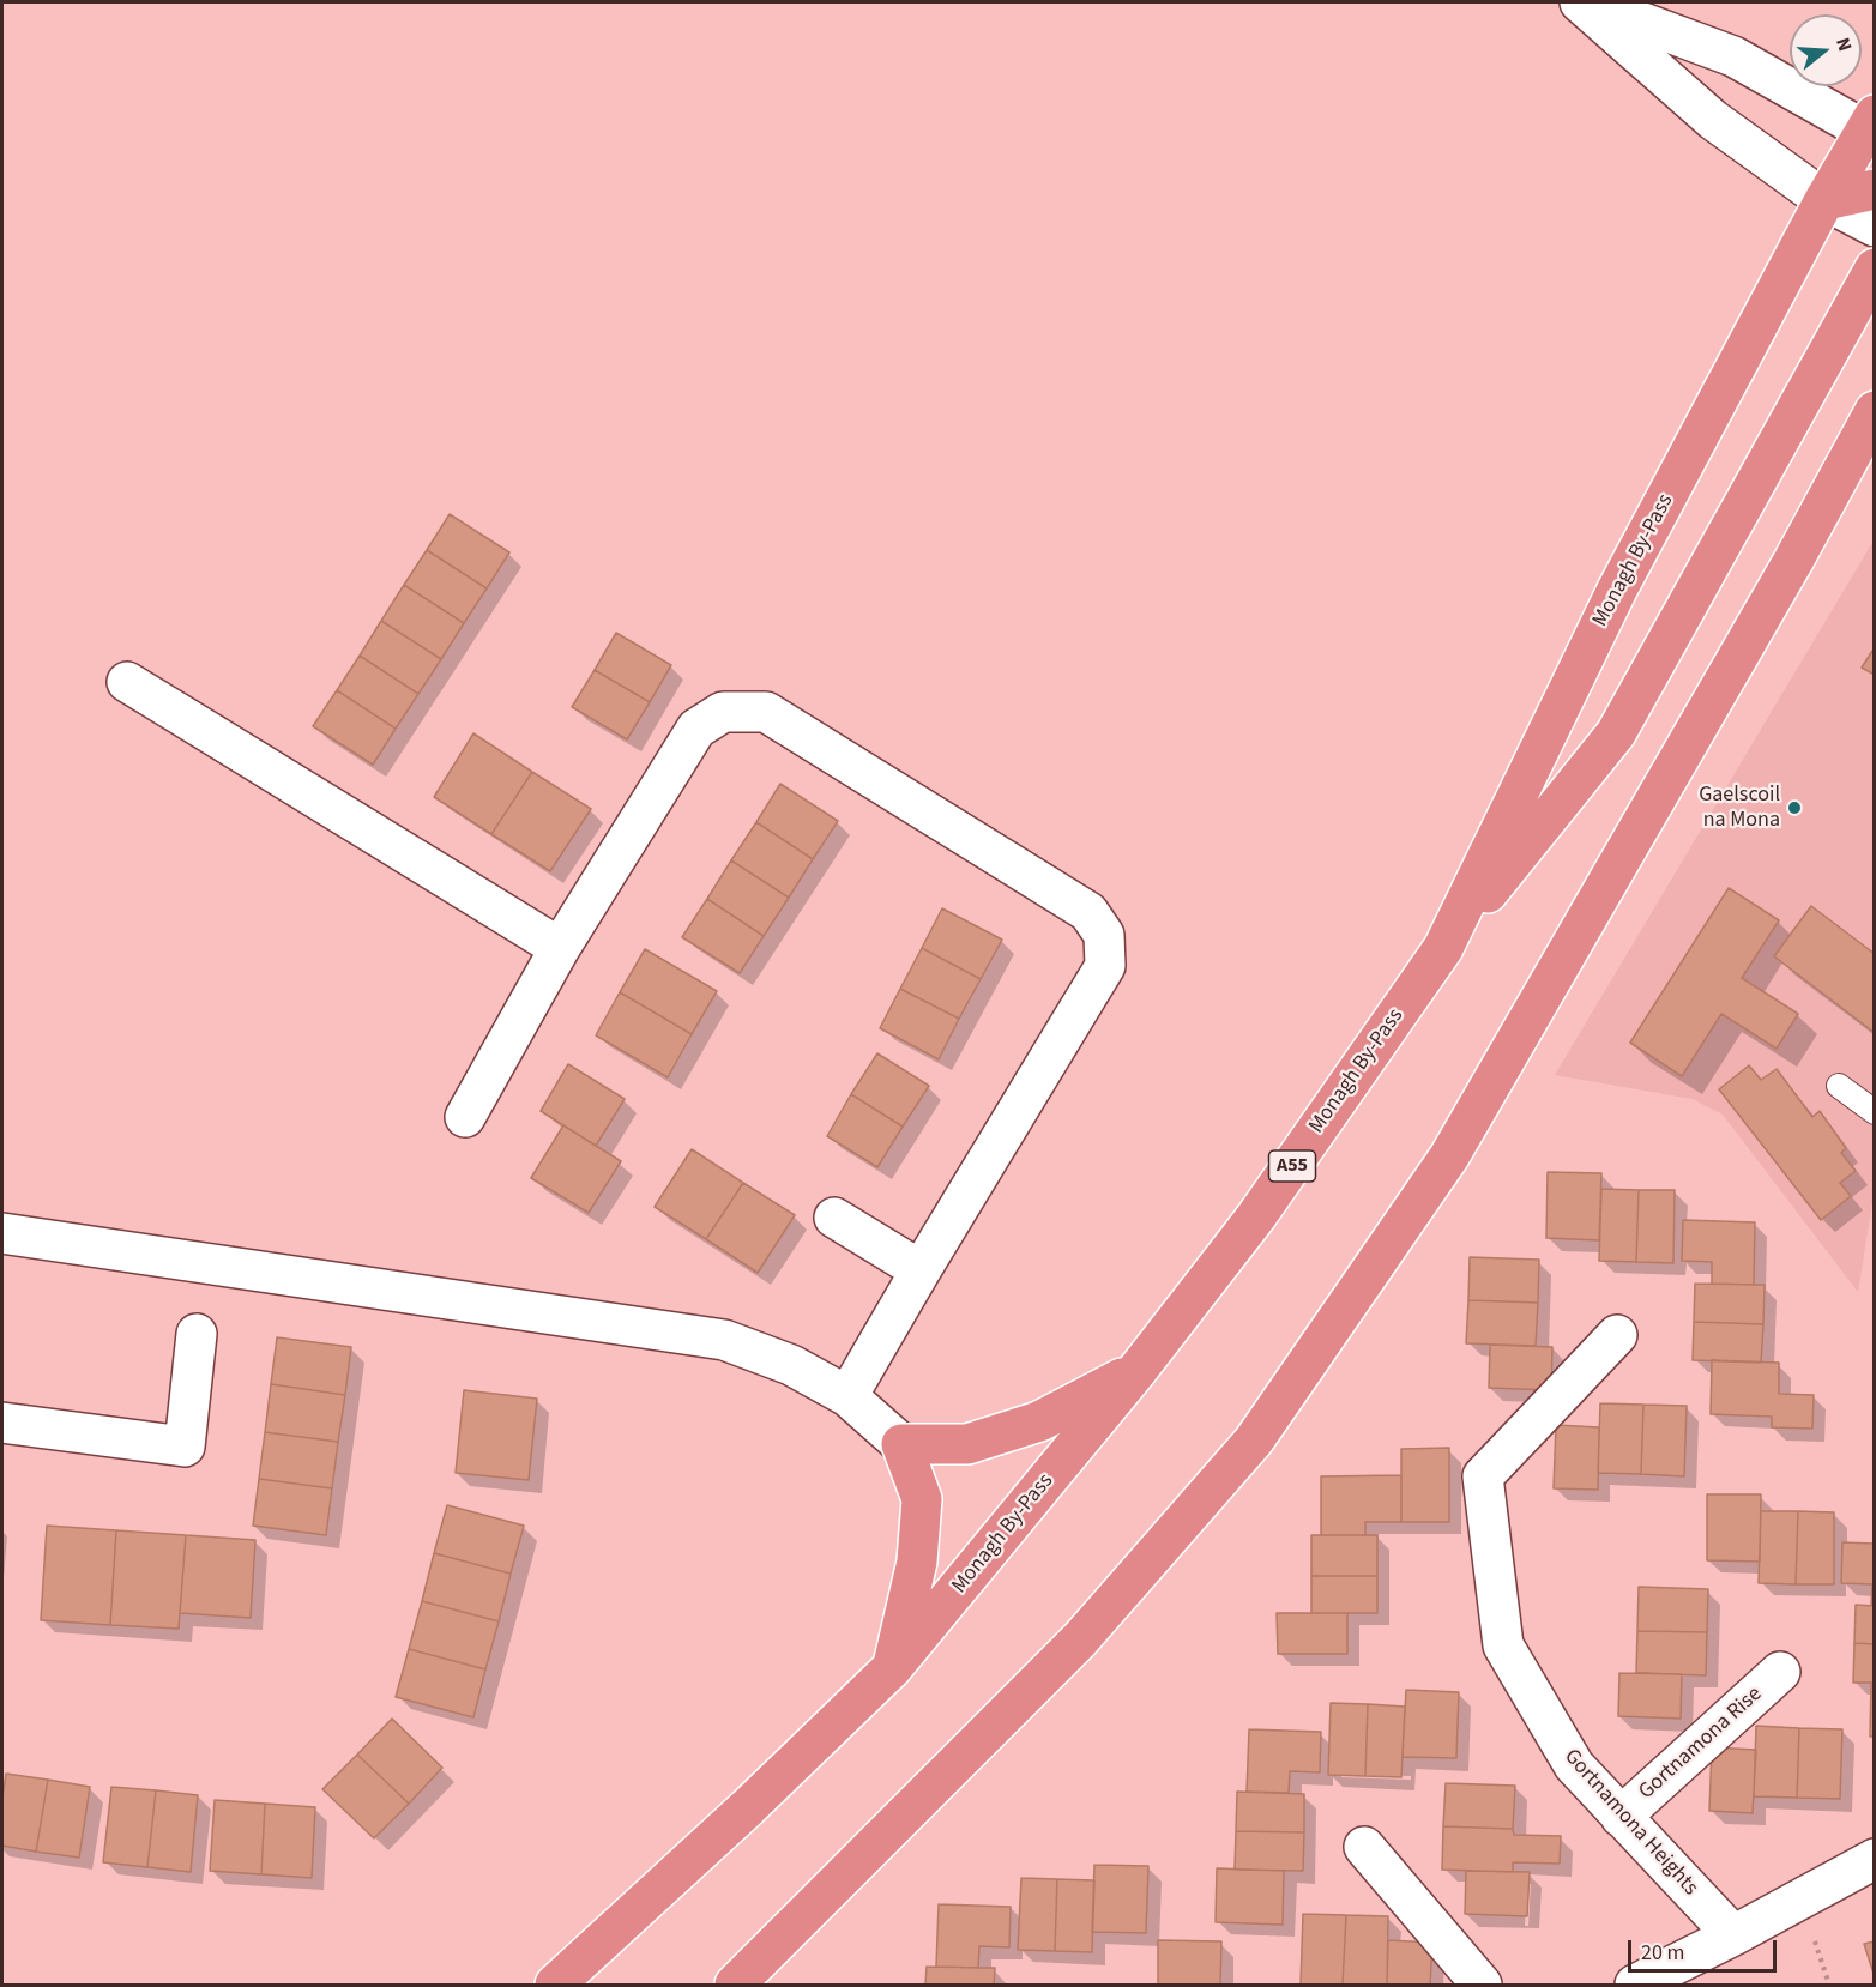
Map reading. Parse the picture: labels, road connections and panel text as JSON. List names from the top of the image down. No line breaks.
{"streets":{"highway":["Monagh By-Pass","A55"],"street":["Gortnamona Rise","Gortnamona Heights"]},"crossings":[["Gortnamona Rise","Gortnamona Heights"]],"places":["Gaelscoil na Mona"],"scale_bar":"20 m","north":"right"}
